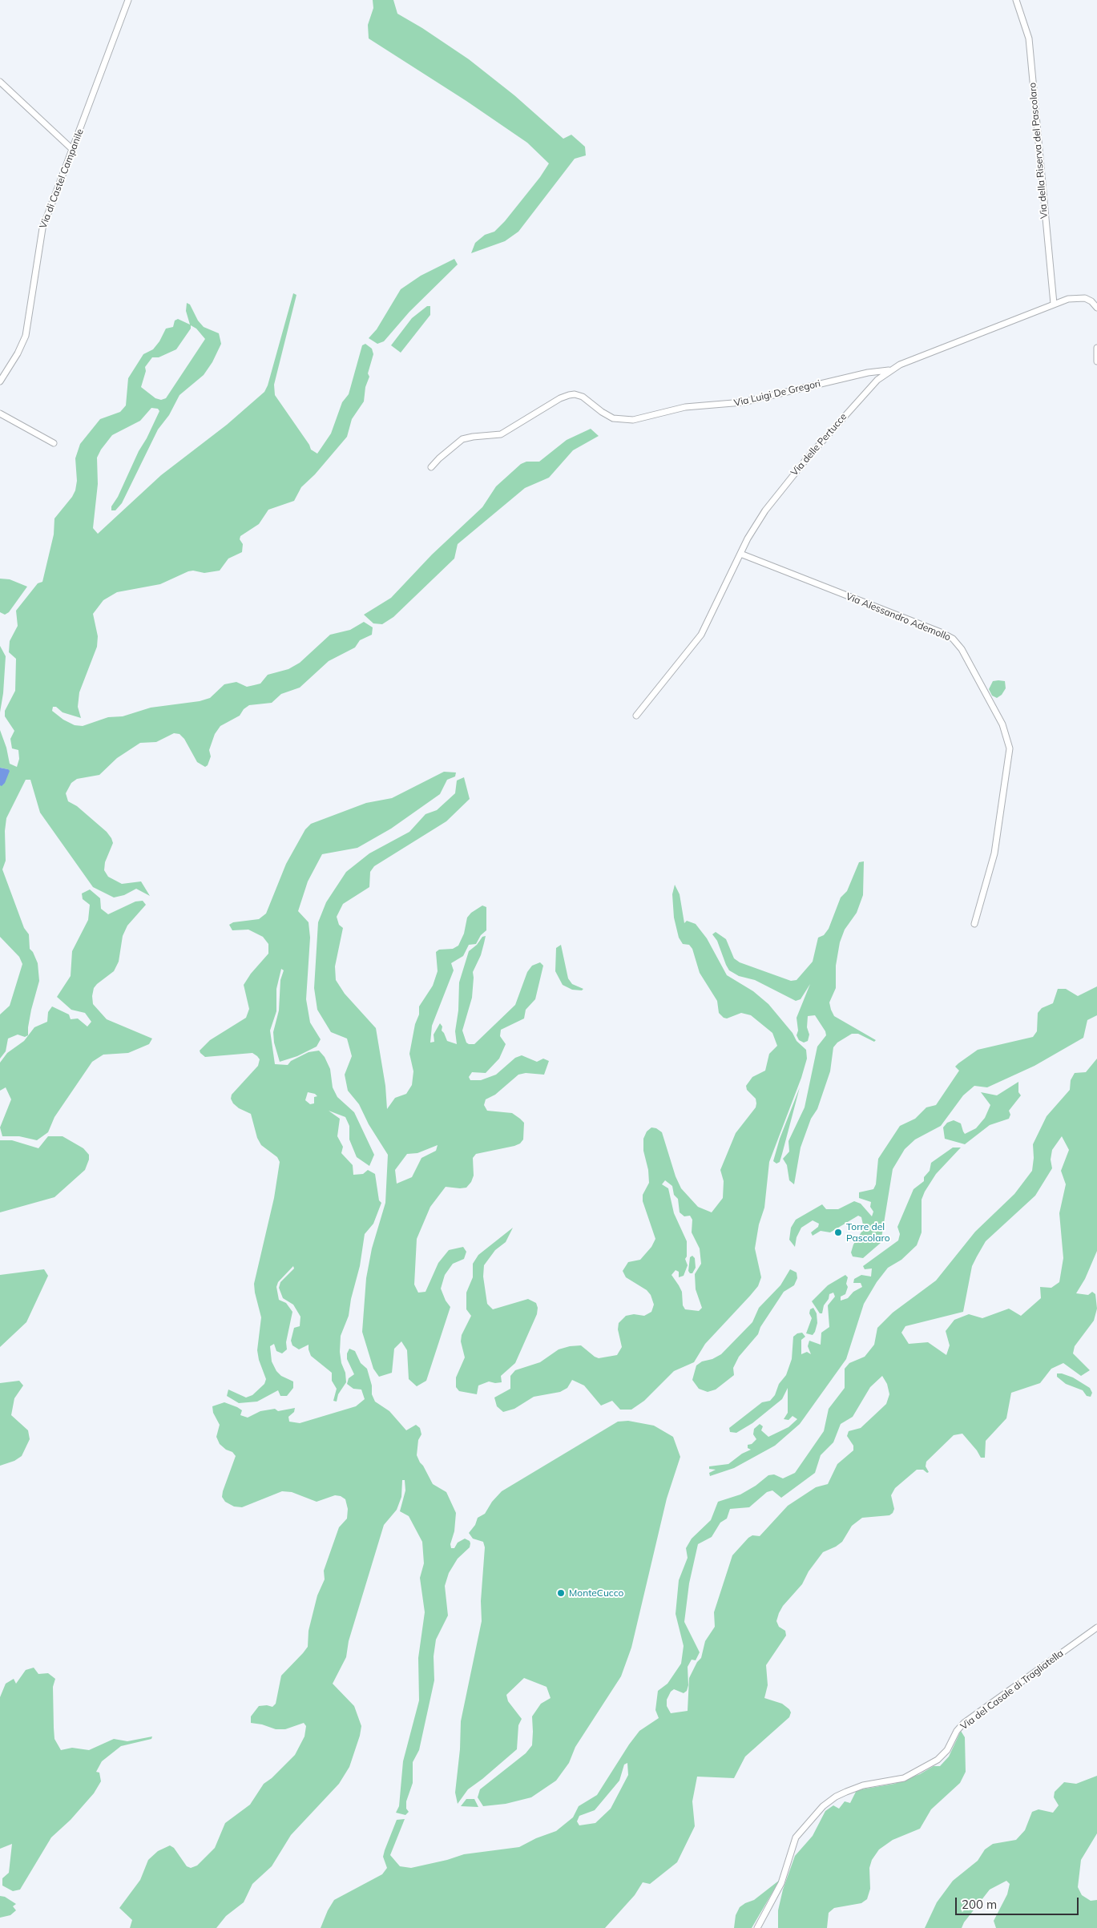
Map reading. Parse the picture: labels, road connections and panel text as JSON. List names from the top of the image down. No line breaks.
{"streets":{"street":["Via della Riserva del Pascolaro","Via di Castel Campanile","Via Luigi De Gregori","Via delle Pertucce","Via Alessandro Ademollo","Via del Casale di Tragliatella"]},"crossings":[["Via della Riserva del Pascolaro","Via delle Pertucce"],["Via Luigi De Gregori","Via delle Pertucce"],["Via delle Pertucce","Via Alessandro Ademollo"]],"places":["Torre del Pascolaro","MonteCucco"],"scale_bar":"200 m"}
